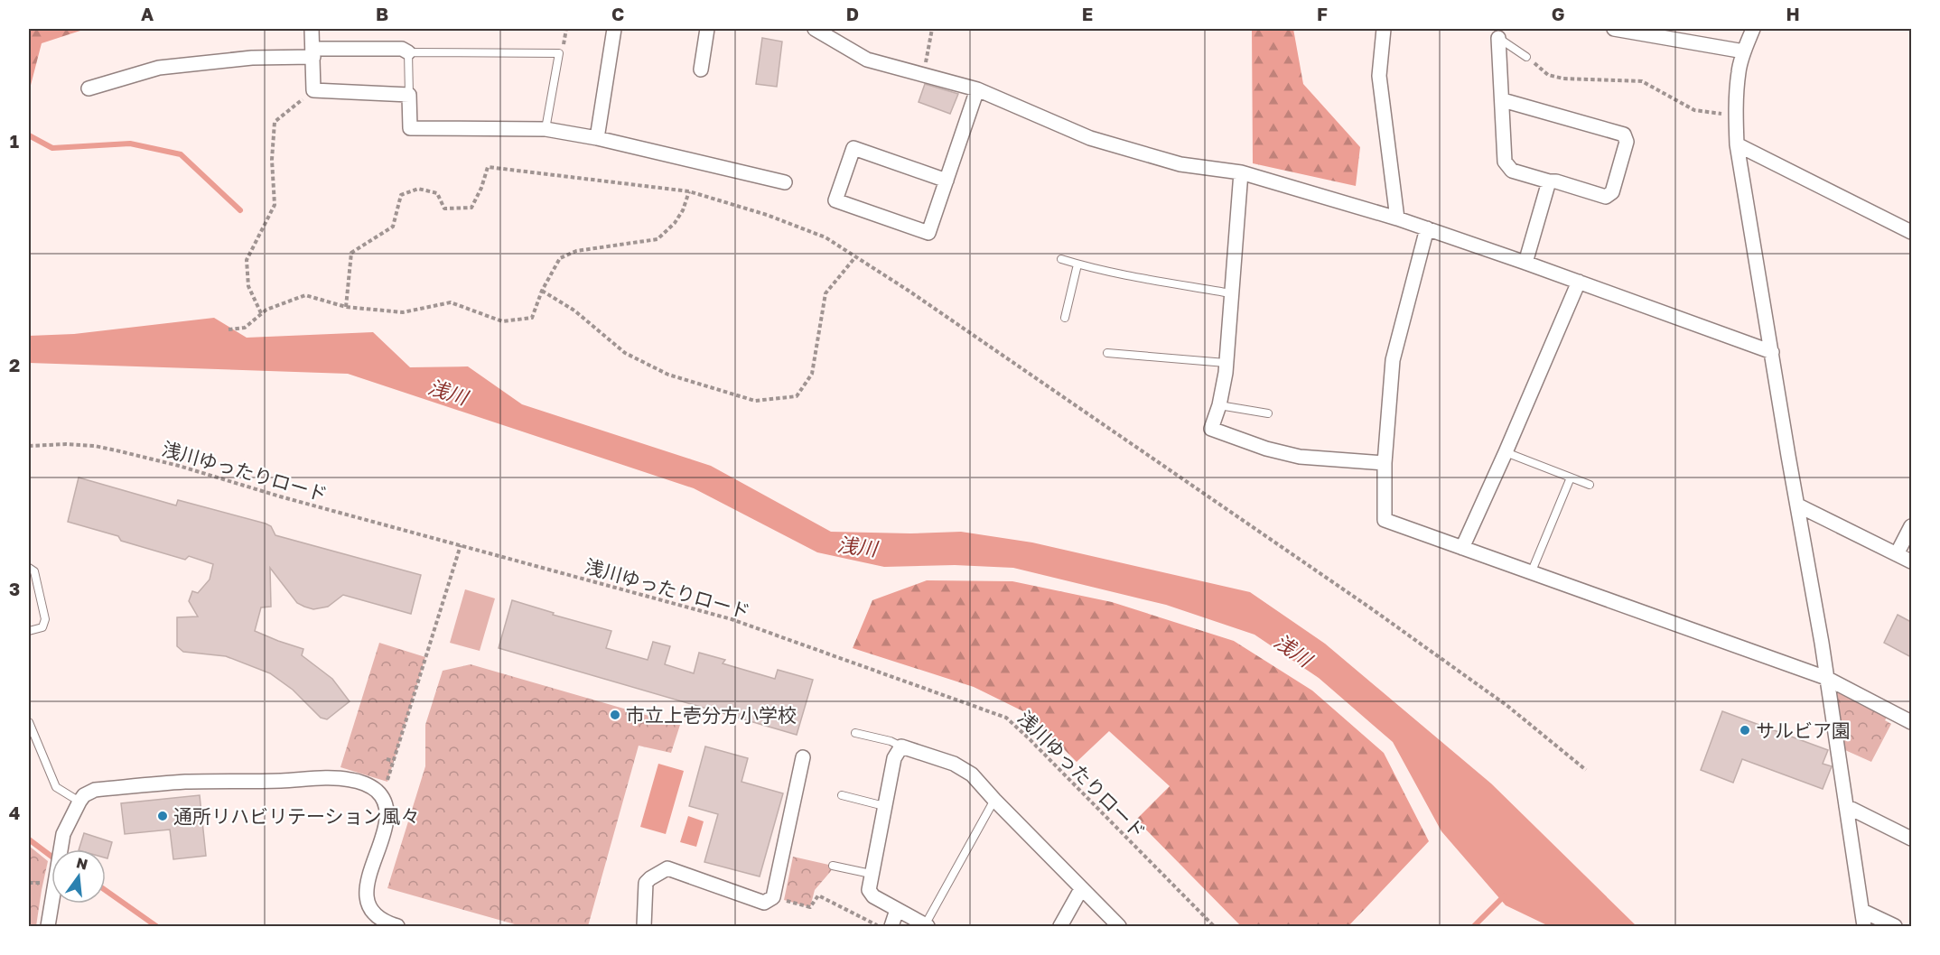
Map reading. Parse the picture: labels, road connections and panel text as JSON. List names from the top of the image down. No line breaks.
{"streets":{"path":["浅川ゆったりロード"]},"water":["浅川"],"places":["市立上壱分方小学校","サルビア園","通所リハビリテーション風々"],"north":"top","grid":{"columns":["A","B","C","D","E","F","G","H"],"rows":["1","2","3","4"]}}
